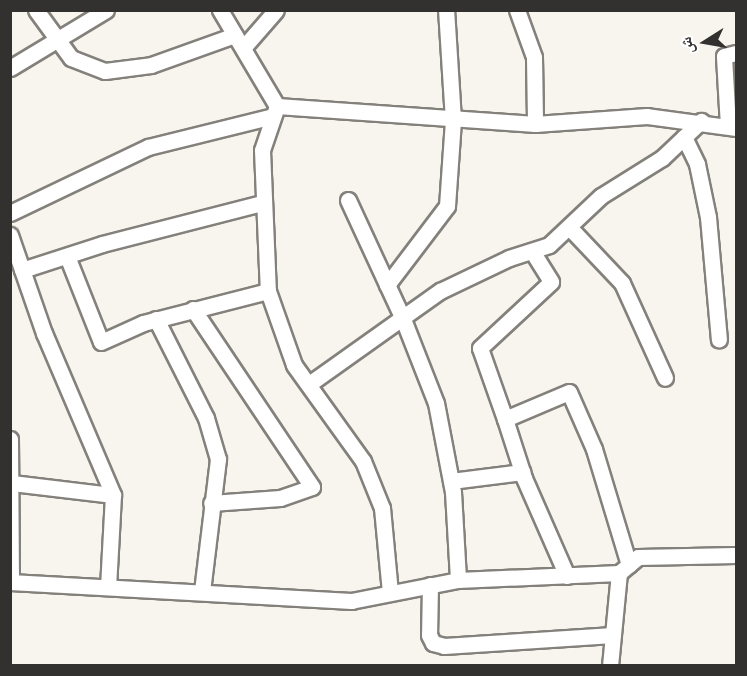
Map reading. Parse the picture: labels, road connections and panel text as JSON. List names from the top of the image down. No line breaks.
{"north":"left"}
